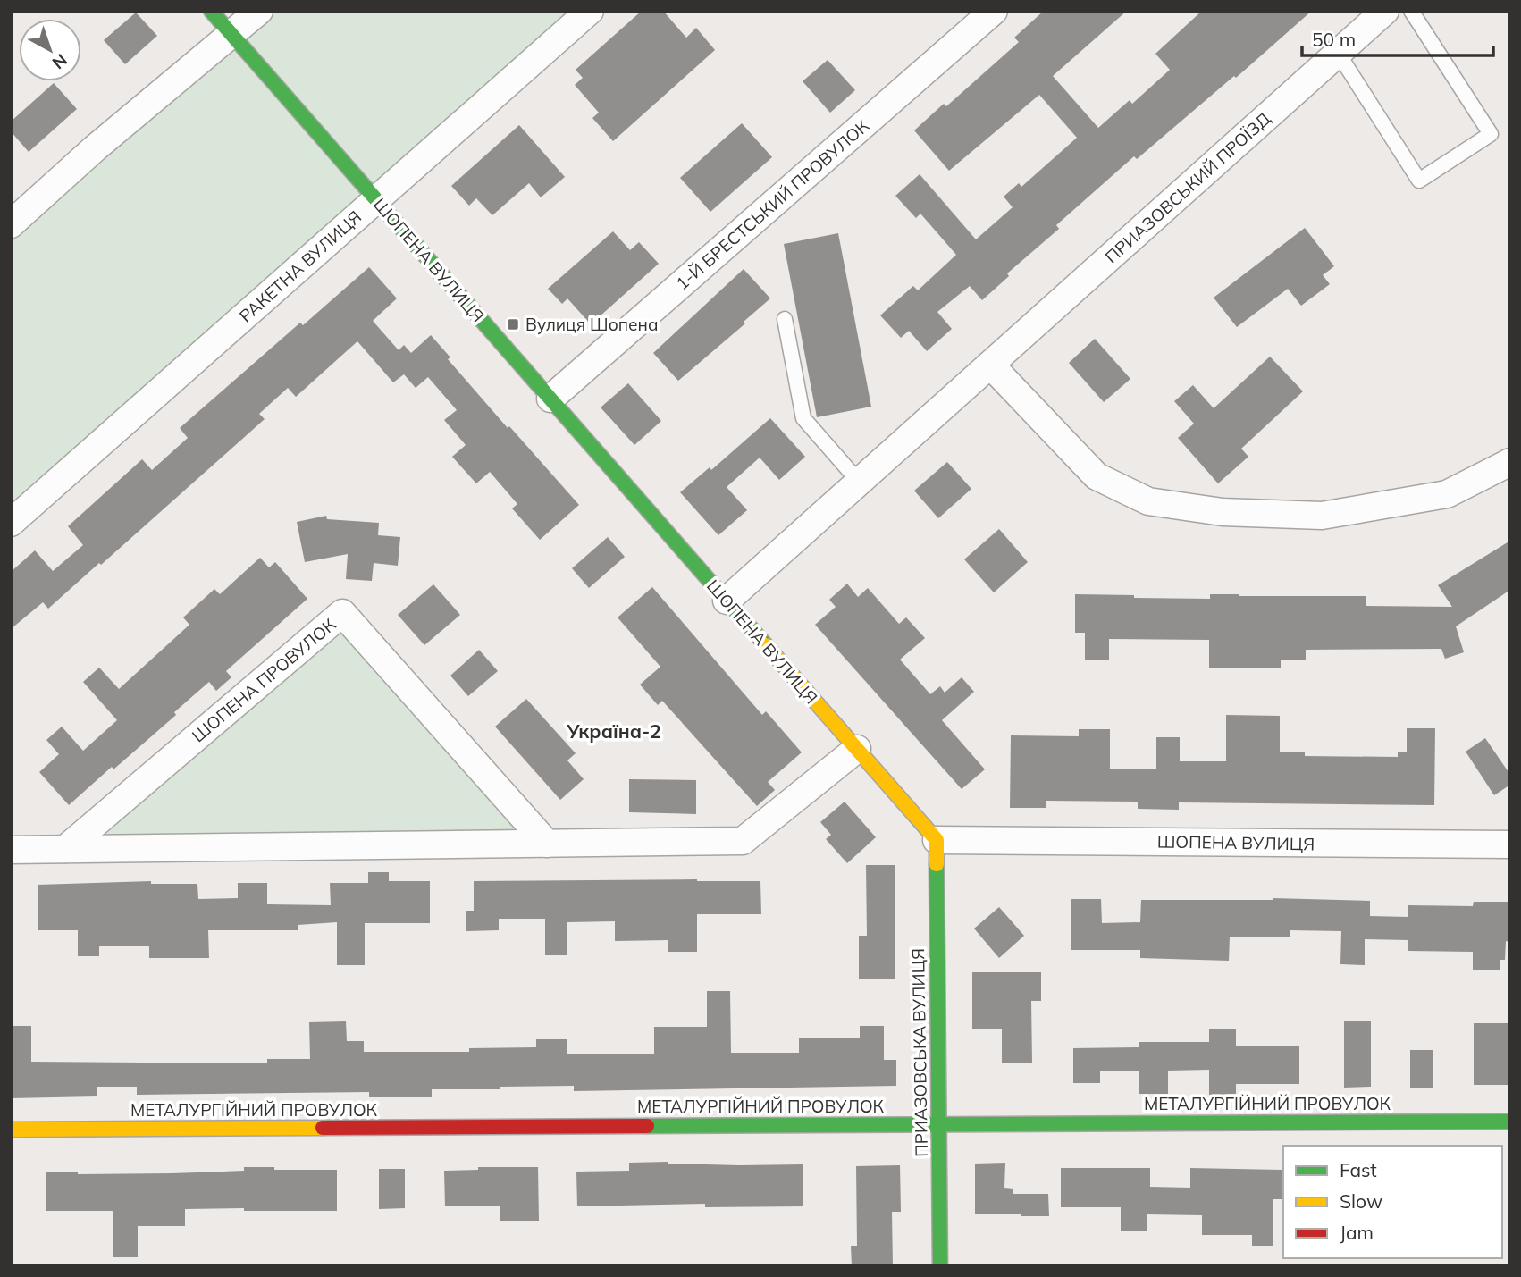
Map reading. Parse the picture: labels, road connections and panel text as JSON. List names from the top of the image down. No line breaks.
{"streets":{"street":["ПРИАЗОВСЬКИЙ ПРОЇЗД","1-Й БРЕСТСЬКИЙ ПРОВУЛОК","ШОПЕНА ВУЛИЦЯ","РАКЕТНА ВУЛИЦЯ","ШОПЕНА ПРОВУЛОК","ПРИАЗОВСЬКА ВУЛИЦЯ","МЕТАЛУРГІЙНИЙ ПРОВУЛОК"]},"crossings":[["ПРИАЗОВСЬКИЙ ПРОЇЗД","ШОПЕНА ВУЛИЦЯ"],["1-Й БРЕСТСЬКИЙ ПРОВУЛОК","ШОПЕНА ВУЛИЦЯ"],["ШОПЕНА ВУЛИЦЯ","РАКЕТНА ВУЛИЦЯ"],["ШОПЕНА ВУЛИЦЯ","ПРИАЗОВСЬКА ВУЛИЦЯ"],["ПРИАЗОВСЬКА ВУЛИЦЯ","МЕТАЛУРГІЙНИЙ ПРОВУЛОК"]],"districts":["Україна-2"],"places":{"transit":["Вулиця Шопена"]},"legend":["Fast","Slow","Jam"],"scale_bar":"50 m","north":"bottom right"}
